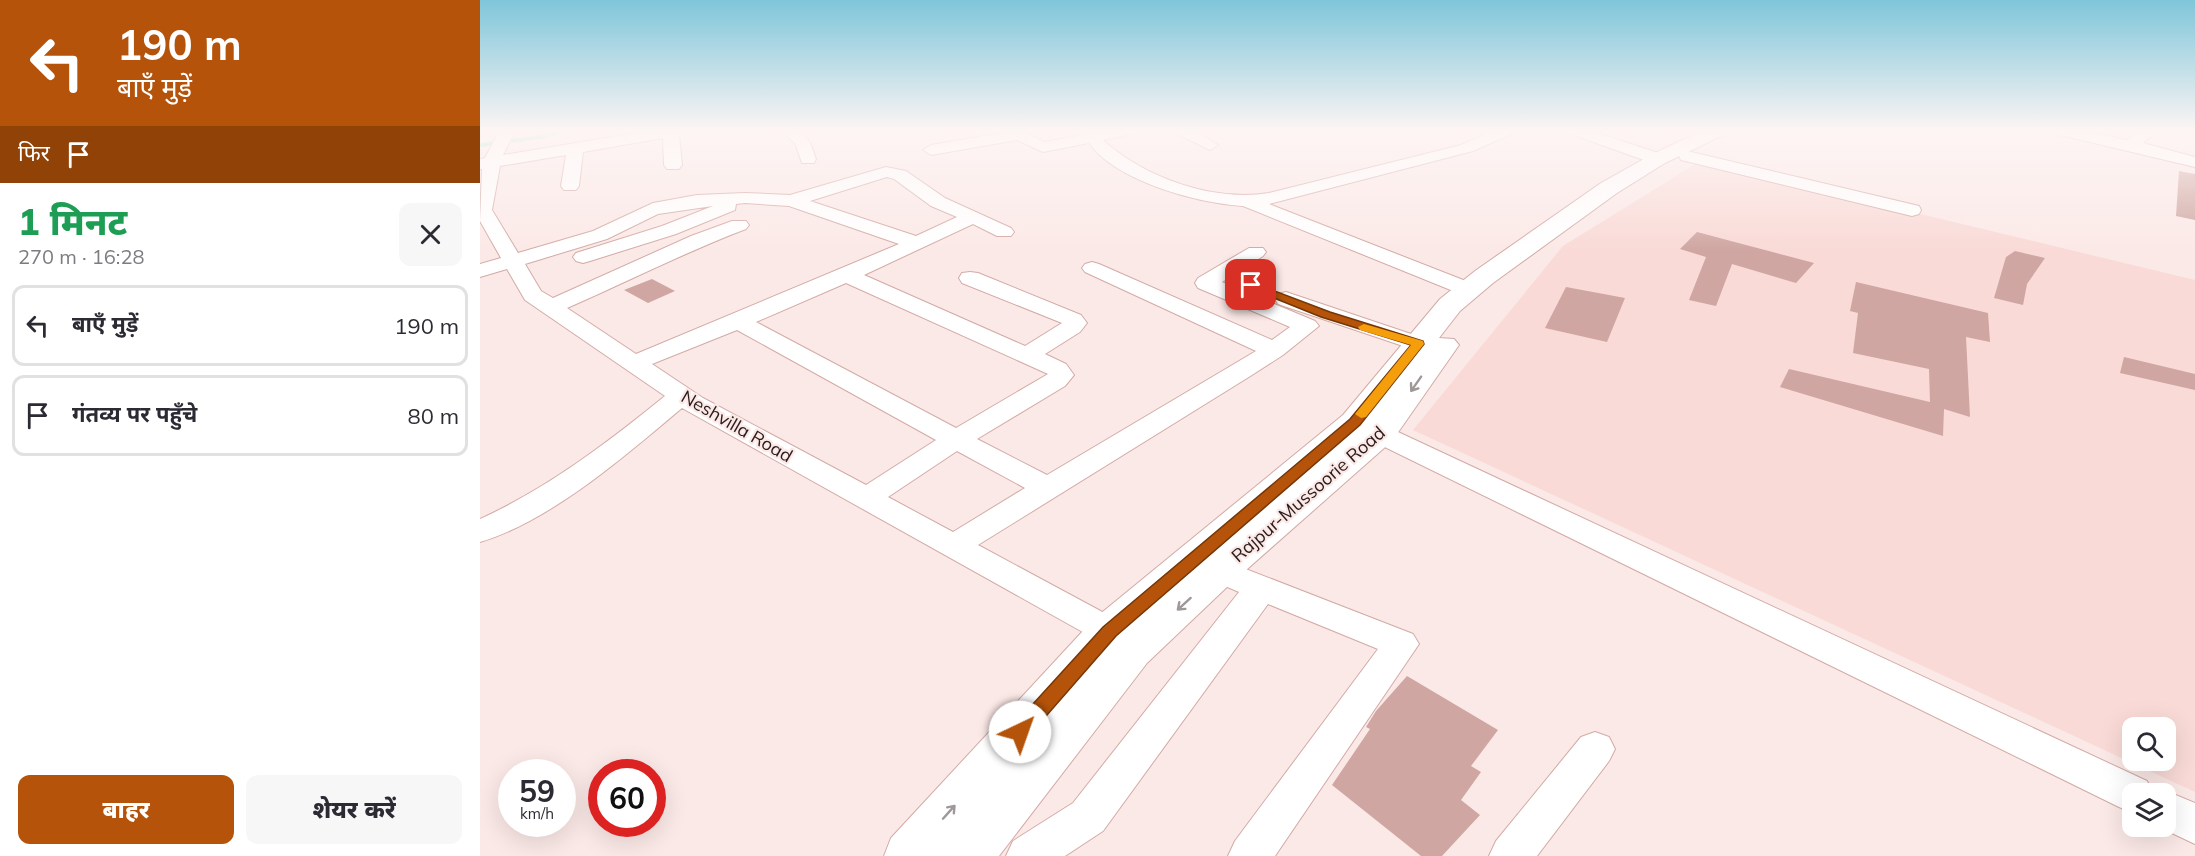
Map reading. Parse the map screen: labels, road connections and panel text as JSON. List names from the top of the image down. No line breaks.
{"streets":{"main road":["Rajpur-Mussoorie Road"],"street":["Neshvilla Road"]},"crossings":[["Neshvilla Road","Rajpur-Mussoorie Road"]],"page":{"turn":["190 m","बाएँ मुड़ें"],"then":"फिर","heading":["1 मिनट","270 m · 16:28"],"list":[{"name":"बाएँ मुड़ें","value":"190 m"},{"name":"गंतव्य पर पहुँचे","value":"80 m"}],"speed":"59 km/h","limit":"60","buttons":["बाहर","शेयर करें"]}}
